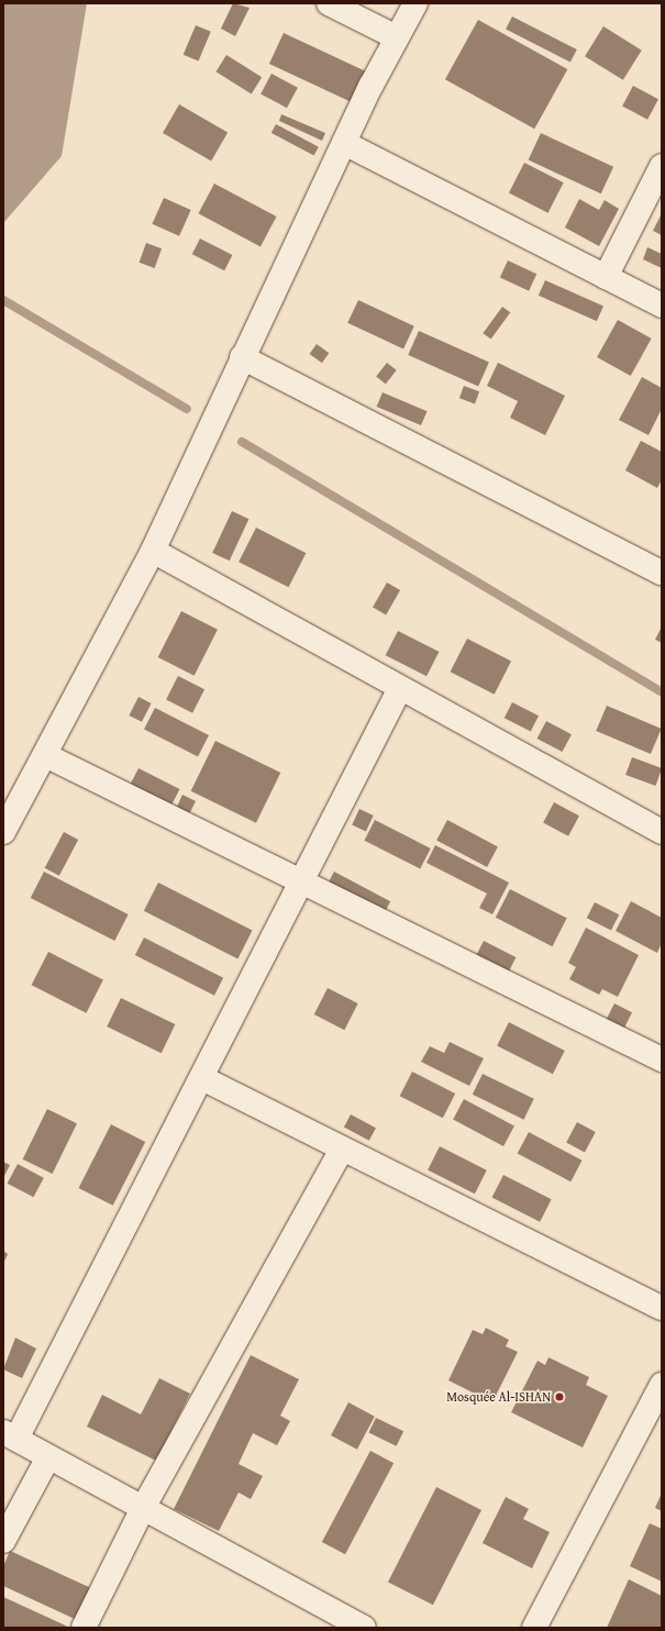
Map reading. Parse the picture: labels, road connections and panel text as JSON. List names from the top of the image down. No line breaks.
{"places":["Mosquée Al-ISHAN"]}
